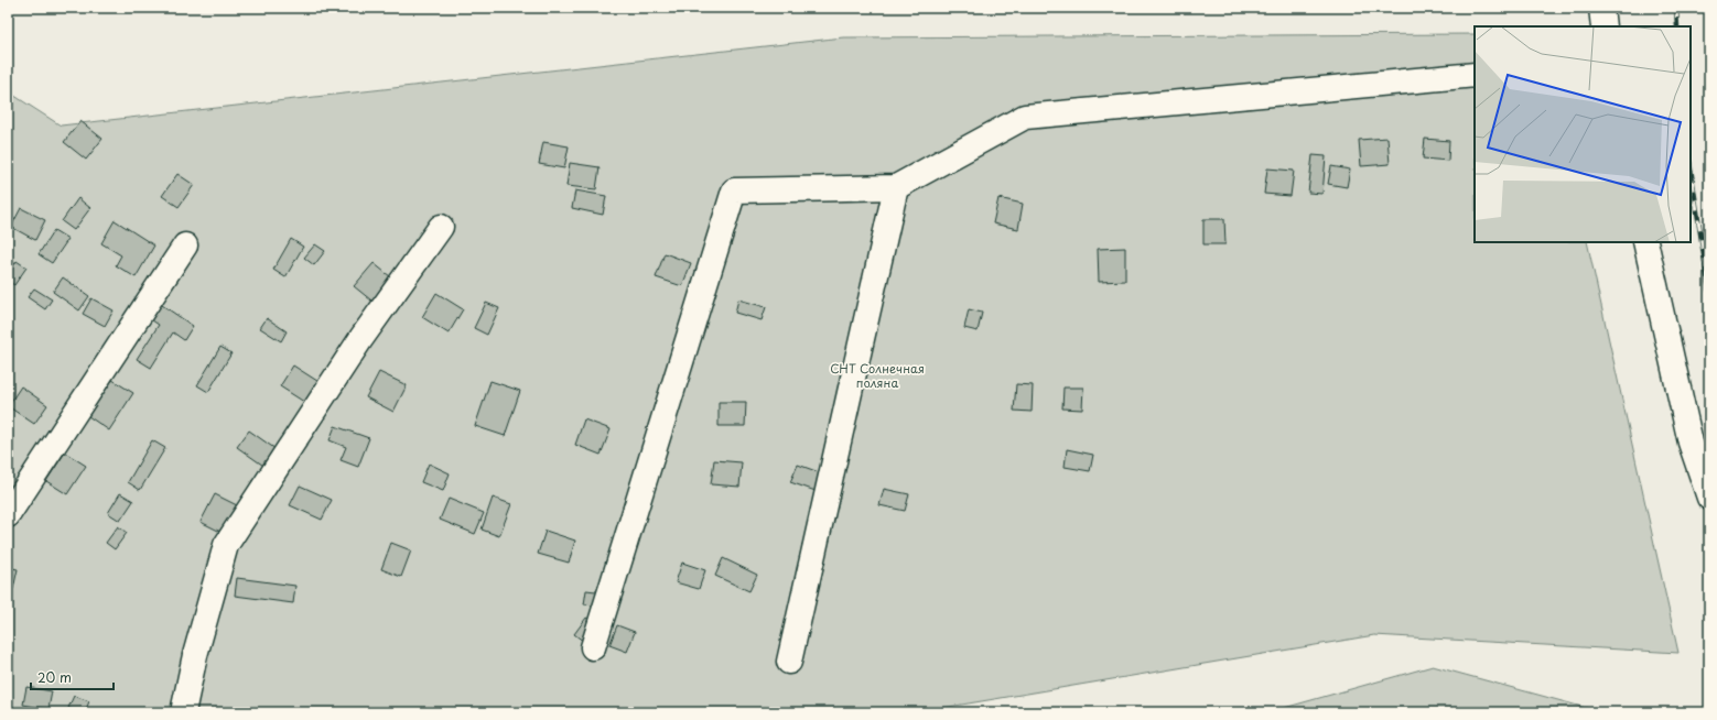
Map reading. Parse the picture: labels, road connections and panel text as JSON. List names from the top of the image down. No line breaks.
{"parks":["СНТ Солнечная поляна"],"scale_bar":"20 m"}
